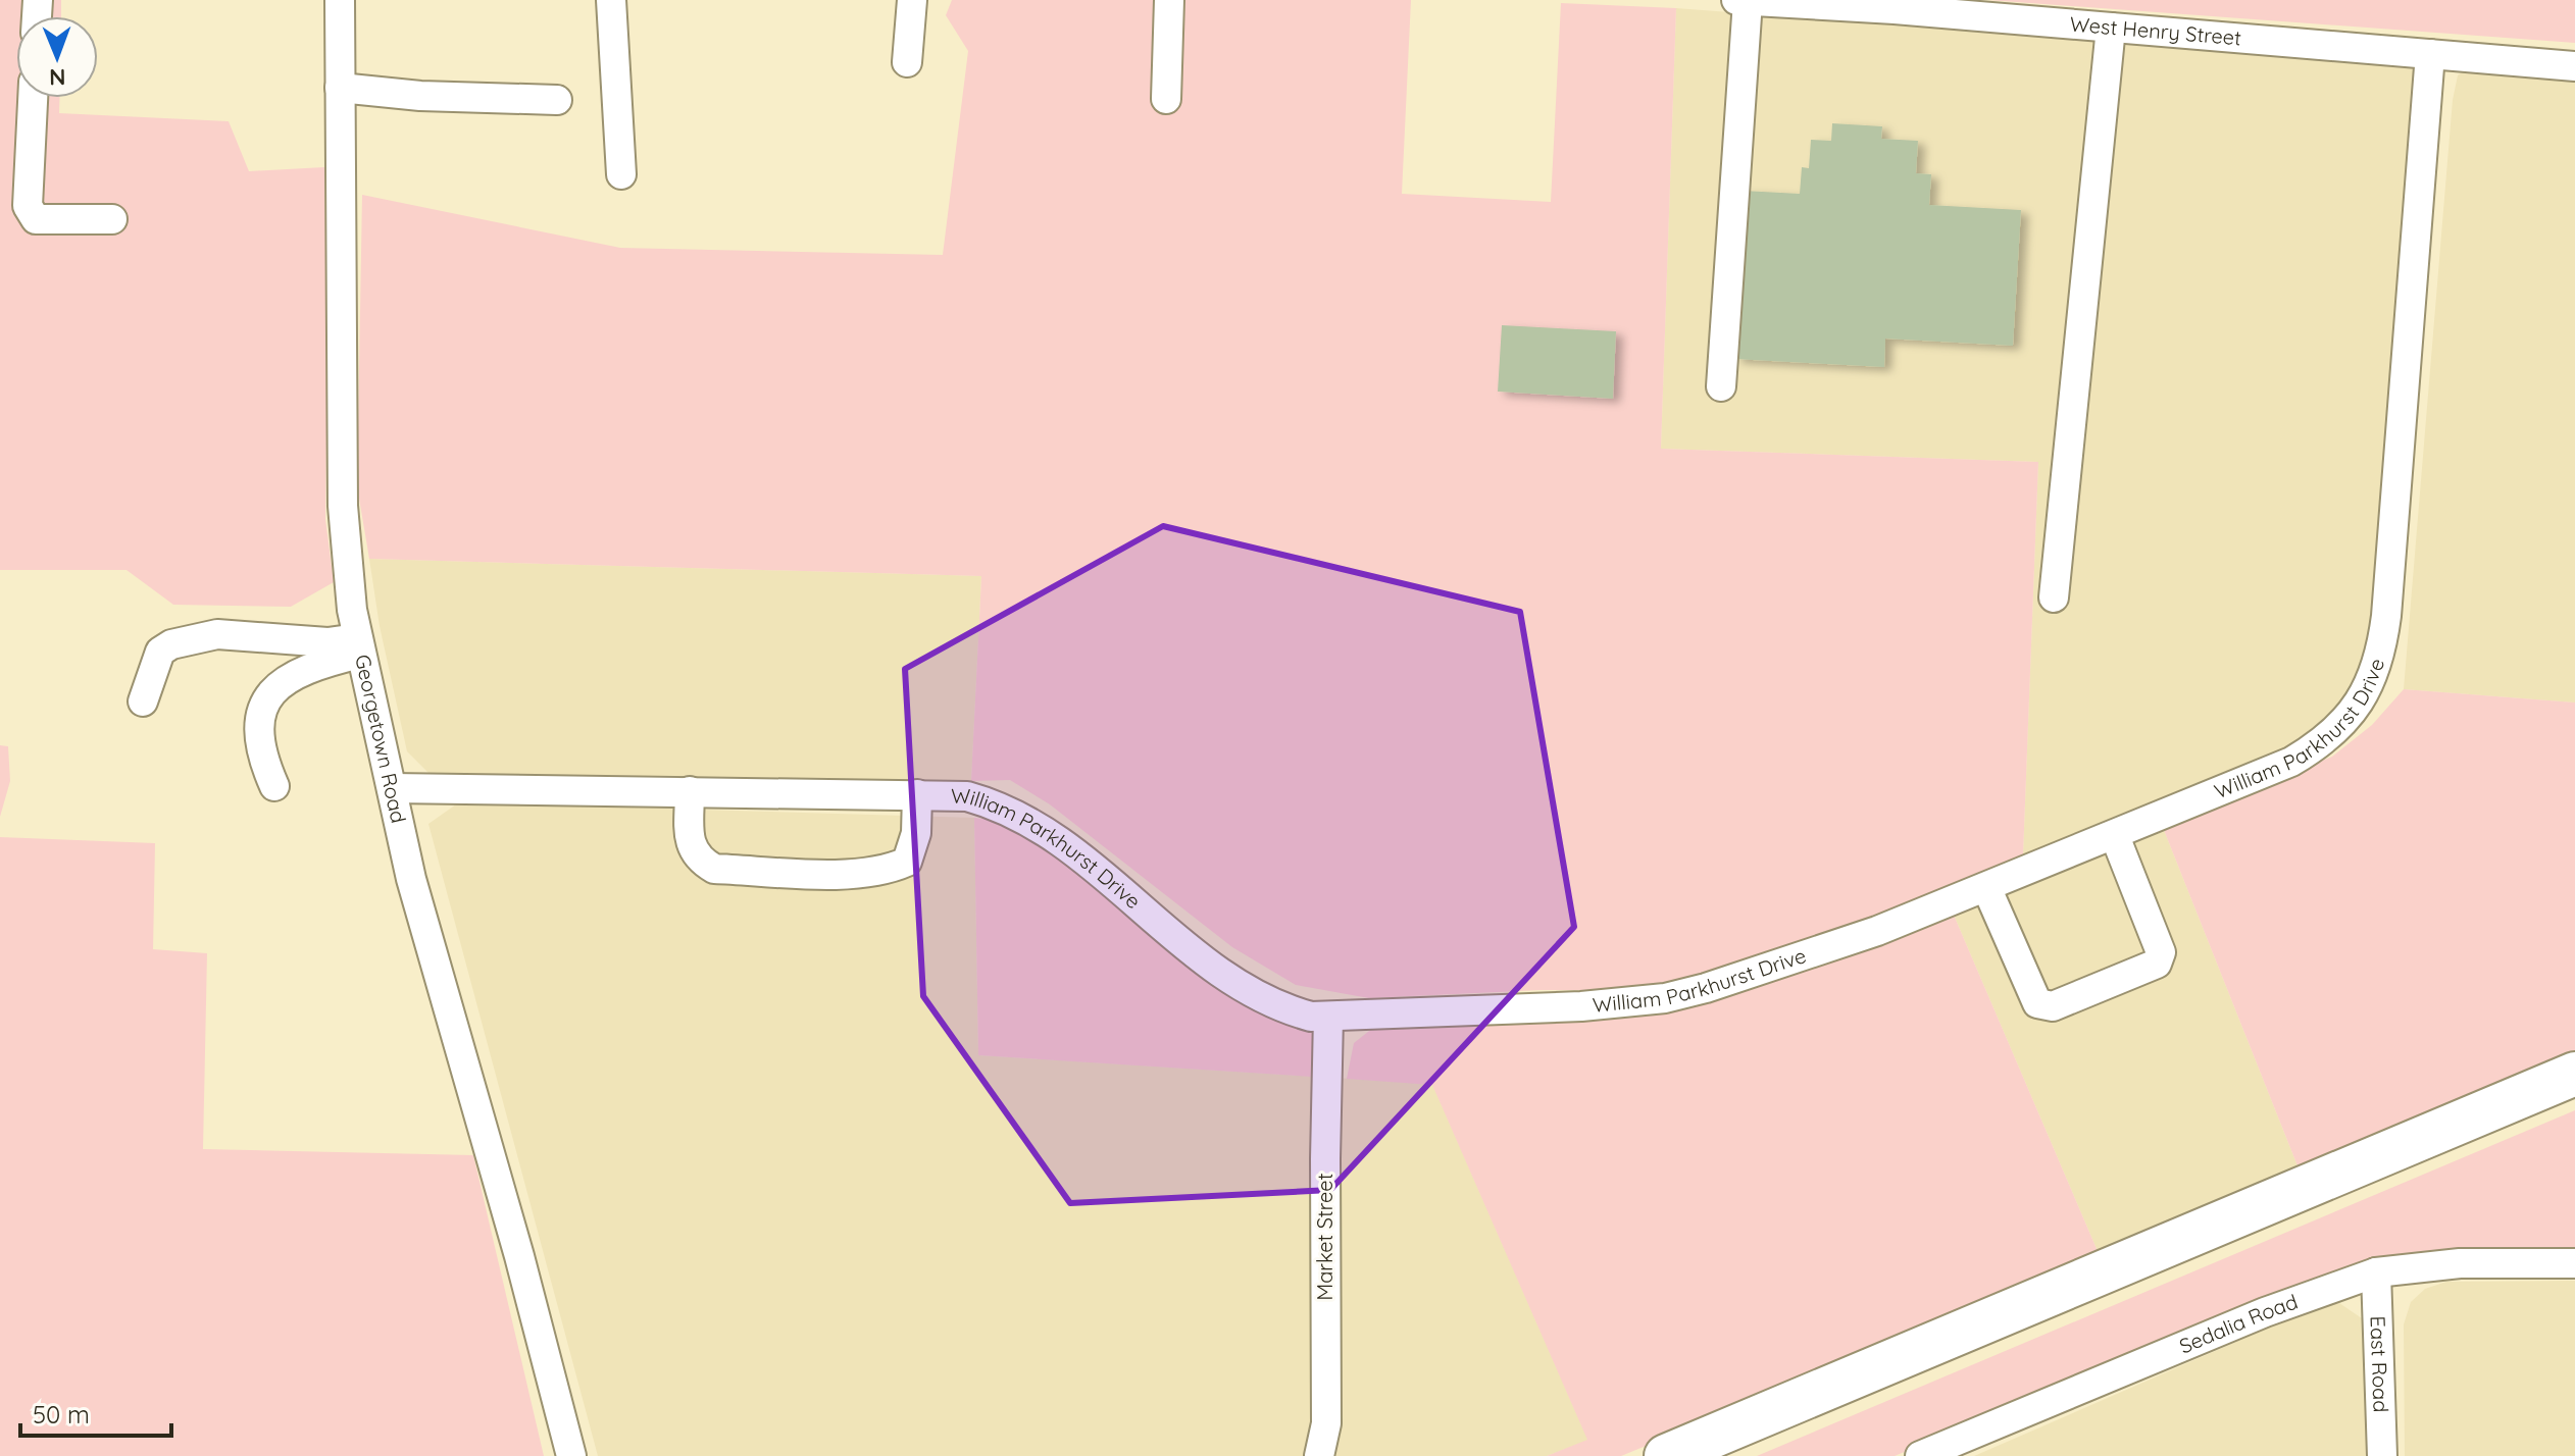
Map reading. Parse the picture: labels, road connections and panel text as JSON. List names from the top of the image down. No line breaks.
{"streets":{"street":["West Henry Street","William Parkhurst Drive","Georgetown Road","Market Street","Sedalia Road","East Road"]},"crossings":[["West Henry Street","William Parkhurst Drive"],["William Parkhurst Drive","Georgetown Road"],["William Parkhurst Drive","Market Street"],["Sedalia Road","East Road"]],"scale_bar":"50 m","north":"bottom"}
